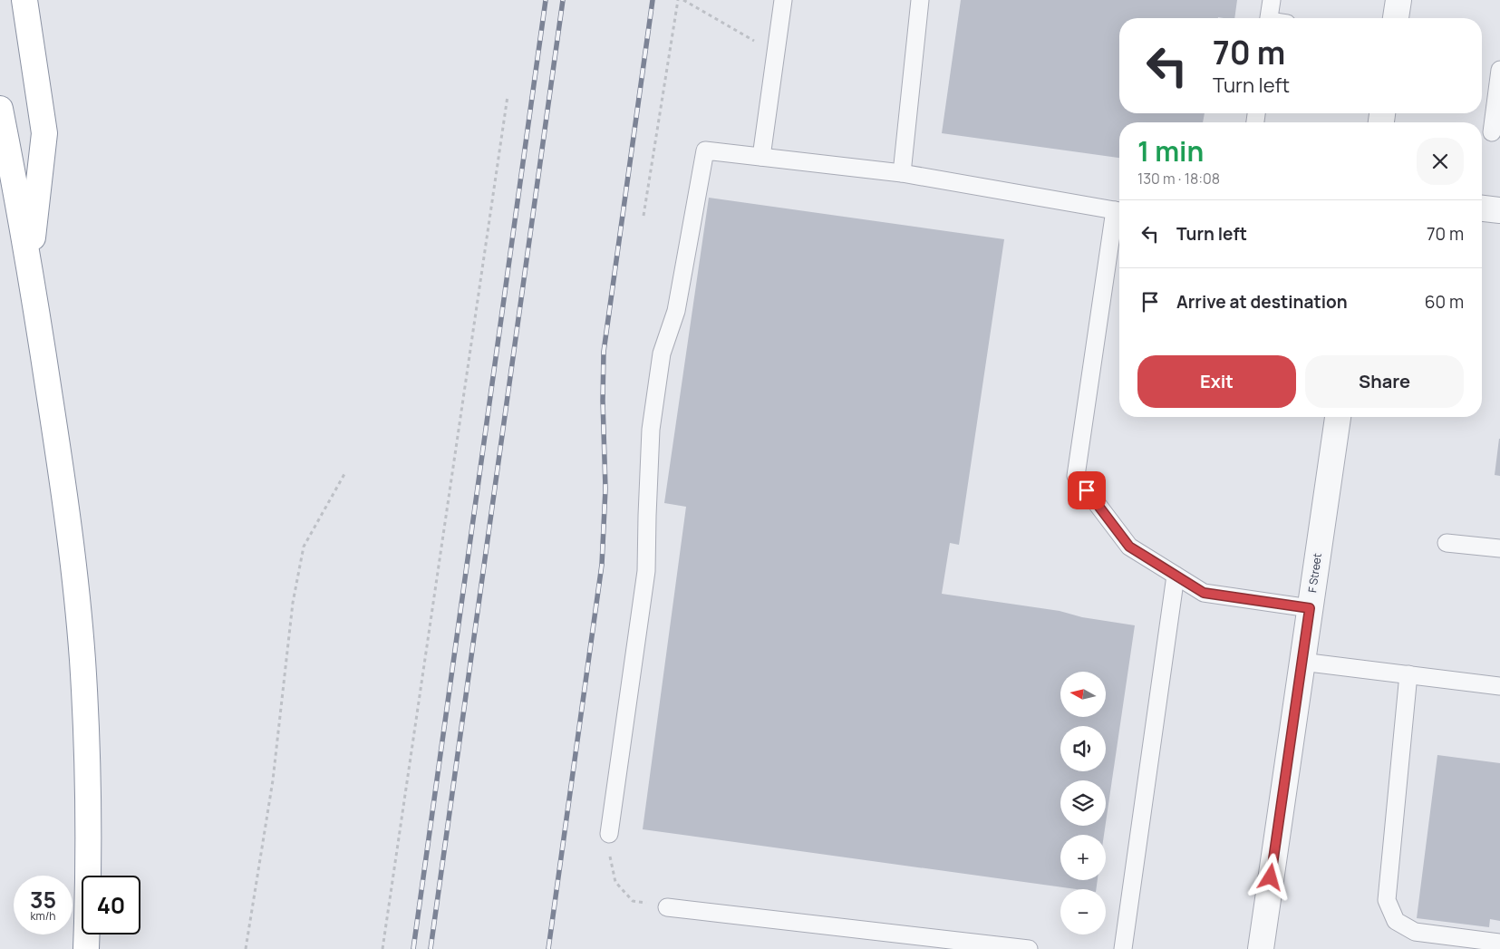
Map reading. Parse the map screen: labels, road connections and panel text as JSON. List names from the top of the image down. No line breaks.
{"streets":{"street":["F Street"]},"north":"left","page":{"turn":["70 m","Turn left"],"heading":["1 min","130 m · 18:08"],"list":[{"name":"Turn left","value":"70 m"},{"name":"Arrive at destination","value":"60 m"}],"buttons":["Exit","Share"],"map_buttons":["+","−"],"speed":"35 km/h","limit":"40"}}
